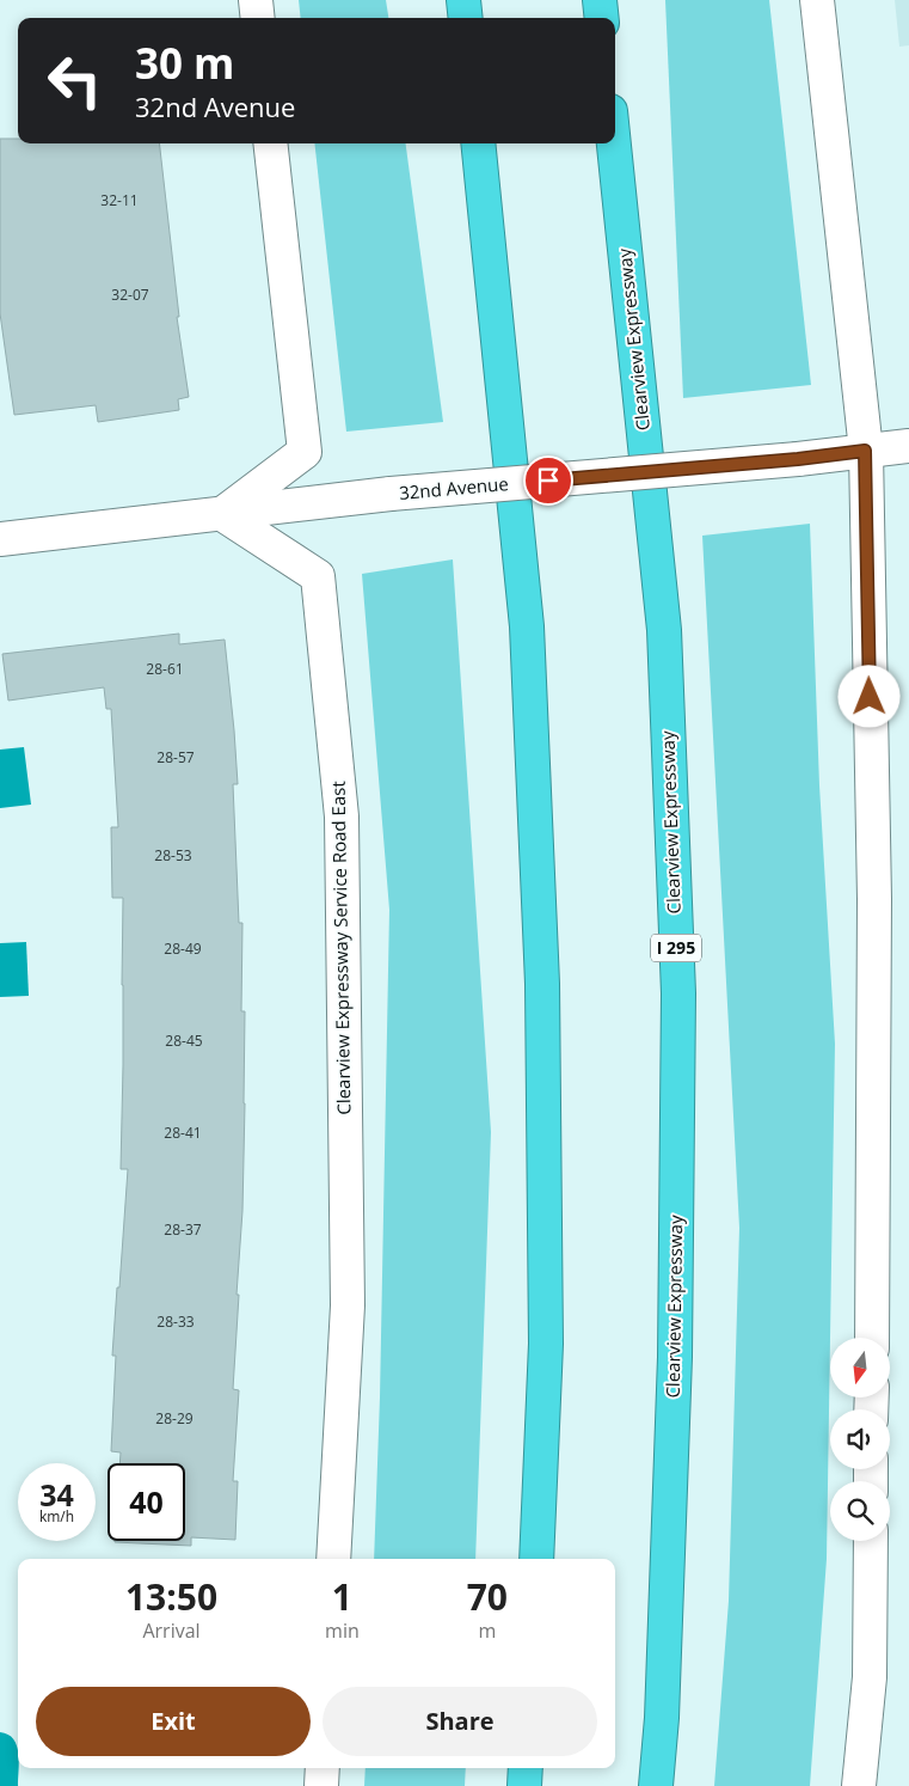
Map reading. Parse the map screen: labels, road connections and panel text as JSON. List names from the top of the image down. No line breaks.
{"streets":{"highway":["Clearview Expressway","I 295"],"street":["32nd Avenue","Clearview Expressway Service Road East"]},"crossings":[["32nd Avenue","Clearview Expressway Service Road East"]],"house_numbers":["32-11","32-07","28-61","28-57","28-53","28-49","28-45","28-41","28-37","28-33","28-29"],"north":"bottom","page":{"turn":["30 m","32nd Avenue"],"speed":"34 km/h","limit":"40","eta":["13:50","Arrival","1","min","70","m"],"buttons":["Exit","Share"]}}
